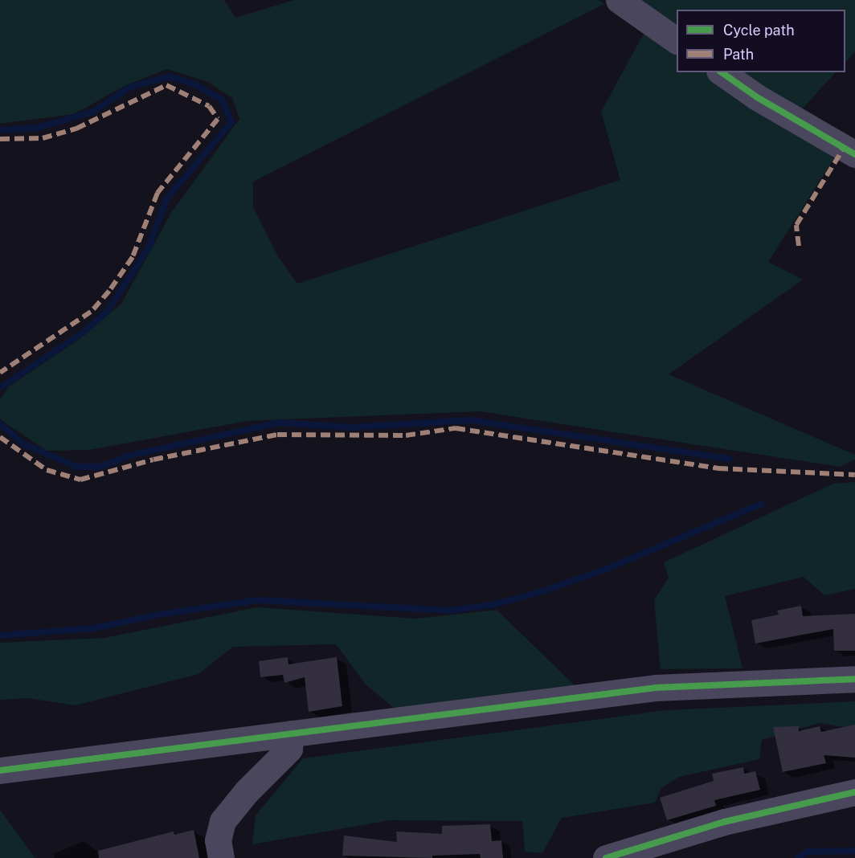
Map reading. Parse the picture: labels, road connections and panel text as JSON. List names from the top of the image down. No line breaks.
{"legend":["Cycle path","Path"]}
